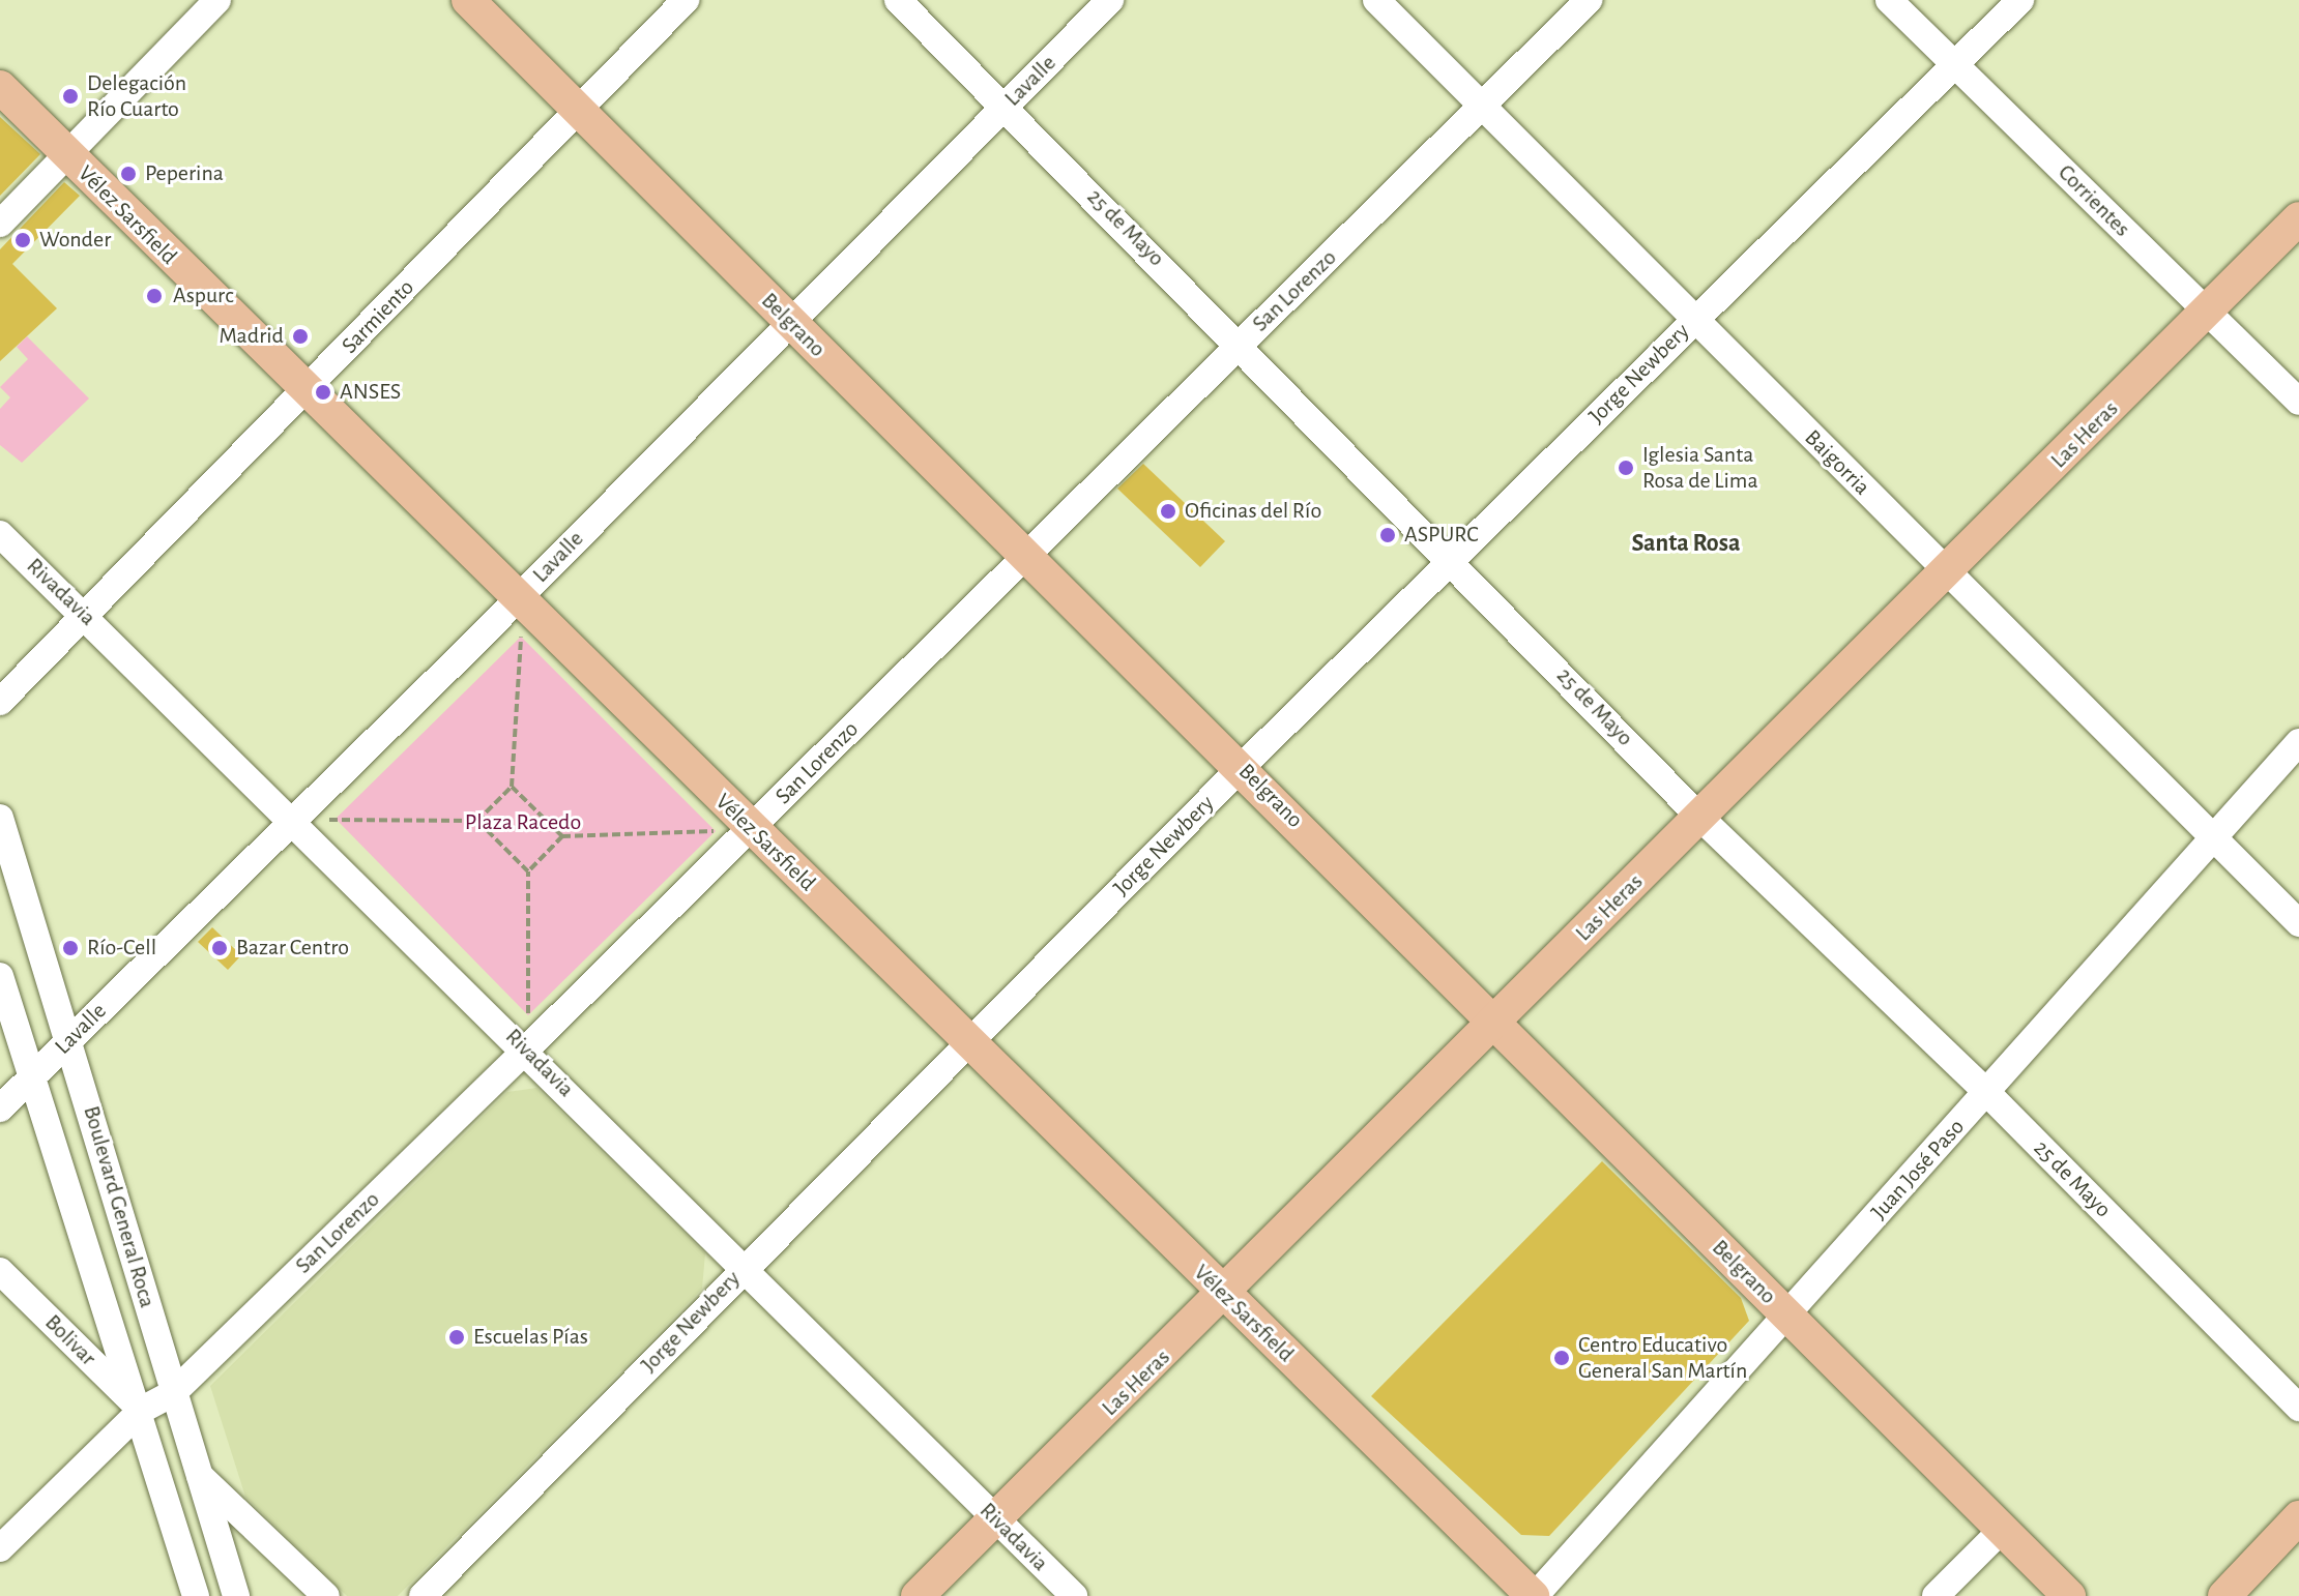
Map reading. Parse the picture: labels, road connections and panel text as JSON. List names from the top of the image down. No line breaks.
{"streets":{"main road":["Vélez Sarsfield","Belgrano","Las Heras"],"street":["Lavalle","Corrientes","25 de Mayo","San Lorenzo","Sarmiento","Jorge Newbery","Baigorria","Rivadavia","Juan José Paso","Boulevard General Roca","Bolivar"]},"crossings":[["Lavalle","Vélez Sarsfield"],["Lavalle","25 de Mayo"],["Lavalle","Belgrano"],["Lavalle","Rivadavia"],["Lavalle","Boulevard General Roca"],["Corrientes","Jorge Newbery"],["Corrientes","Las Heras"],["Vélez Sarsfield","San Lorenzo"],["Vélez Sarsfield","Sarmiento"],["Vélez Sarsfield","Jorge Newbery"],["Vélez Sarsfield","Las Heras"],["Vélez Sarsfield","Juan José Paso"],["25 de Mayo","San Lorenzo"],["25 de Mayo","Jorge Newbery"],["25 de Mayo","Las Heras"],["25 de Mayo","Juan José Paso"],["San Lorenzo","Belgrano"],["San Lorenzo","Baigorria"],["San Lorenzo","Rivadavia"],["San Lorenzo","Boulevard General Roca"],["San Lorenzo","Bolivar"],["Sarmiento","Belgrano"],["Sarmiento","Rivadavia"],["Belgrano","Jorge Newbery"],["Belgrano","Las Heras"],["Belgrano","Juan José Paso"],["Jorge Newbery","Baigorria"],["Jorge Newbery","Rivadavia"],["Las Heras","Baigorria"],["Las Heras","Rivadavia"],["Baigorria","Juan José Paso"],["Boulevard General Roca","Bolivar"]],"districts":["Santa Rosa"],"parks":["Plaza Racedo"],"places":["Delegación Río Cuarto","Peperina","Wonder","Aspurc","Madrid","ANSES","Iglesia Santa Rosa de Lima","Oficinas del Río","ASPURC","Río-Cell","Bazar Centro","Escuelas Pías","Centro Educativo General San Martín"]}
